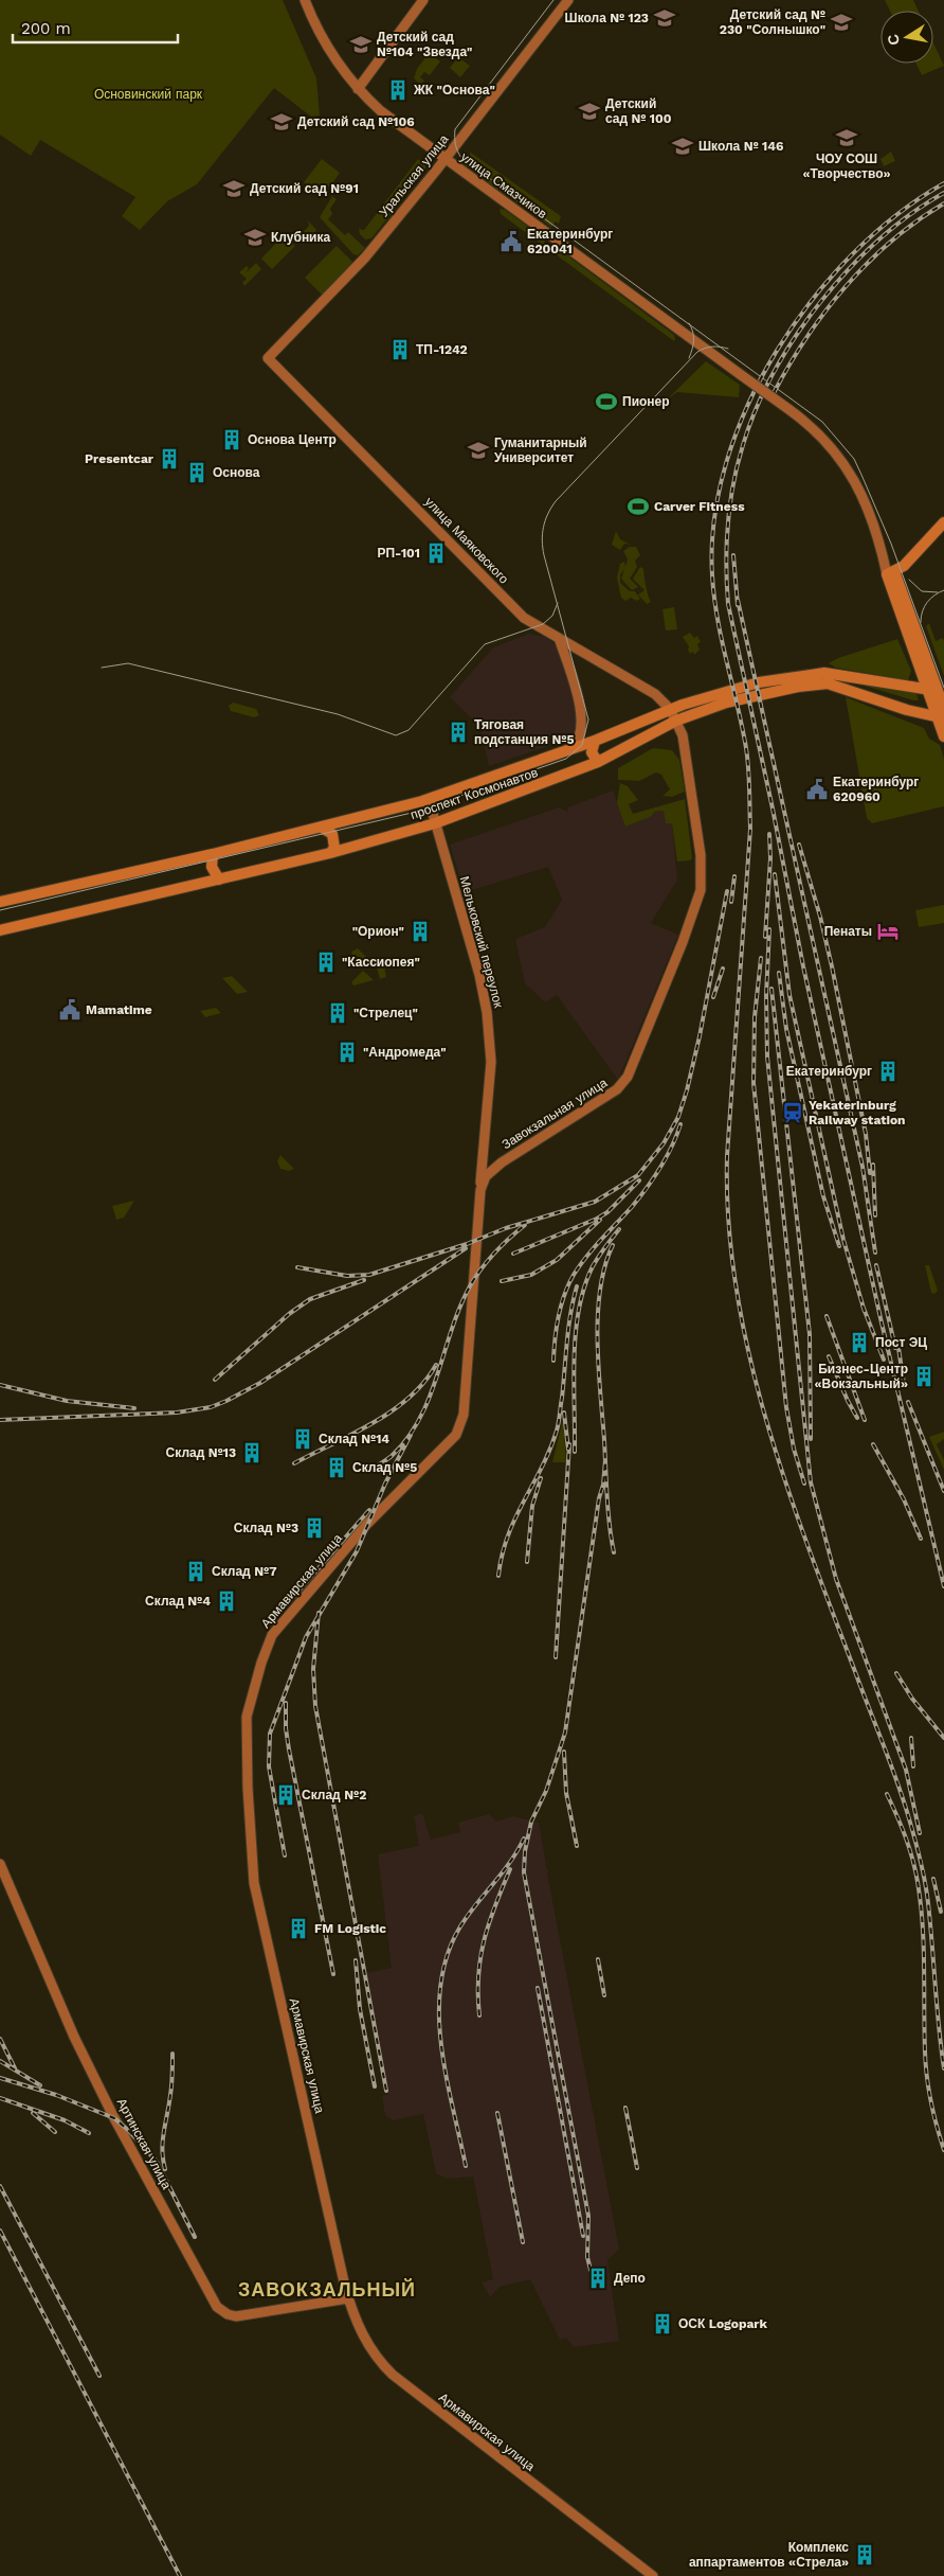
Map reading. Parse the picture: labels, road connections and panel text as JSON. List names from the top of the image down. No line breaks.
{"streets":{"main road":["Уральская улица","улица Смазчиков","улица Маяковского","проспект Космонавтов","Мельковский переулок","Завокзальная улица","Армавирская улица","Артинская улица"]},"crossings":[["Уральская улица","улица Смазчиков"],["Уральская улица","улица Маяковского"],["улица Маяковского","проспект Космонавтов"],["улица Маяковского","Завокзальная улица"],["проспект Космонавтов","Мельковский переулок"],["проспект Космонавтов","Завокзальная улица"],["Мельковский переулок","Завокзальная улица"],["Завокзальная улица","Армавирская улица"],["Армавирская улица","Артинская улица"]],"districts":["ЗАВОКЗАЛЬНЫЙ"],"parks":["Основинский парк"],"places":{"school or university":["Школа № 123","Детский сад № 230 \"Солнышко\"","Детский сад №104 \"Звезда\"","Детский сад № 100","Детский сад №106","ЧОУ СОШ «Творчество»","Школа № 146","Детский сад №91","Клубника","Гуманитарный Университет"],"building":["ЖК \"Основа\"","ТП-1242","Основа Центр","Presentcar","Основа","РП-101","Тяговая подстанция №5","\"Орион\"","\"Кассиопея\"","\"Стрелец\"","\"Андромеда\"","Екатеринбург","Пост ЭЦ","Бизнес-Центр «Вокзальный»","Склад №14","Склад №13","Склад №5","Склад №3","Склад №7","Склад №4","Склад №2","FM Logistic","Депо","ОСК Logopark","Комплекс аппартаментов «Стрела»"],"public building":["Екатеринбург 620041","Екатеринбург 620960","Mamatime"],"sports":["Пионер","Carver Fitness"],"hotel":["Пенаты"],"station":["Yekaterinburg Railway station"]},"scale_bar":"200 m","north":"left"}
